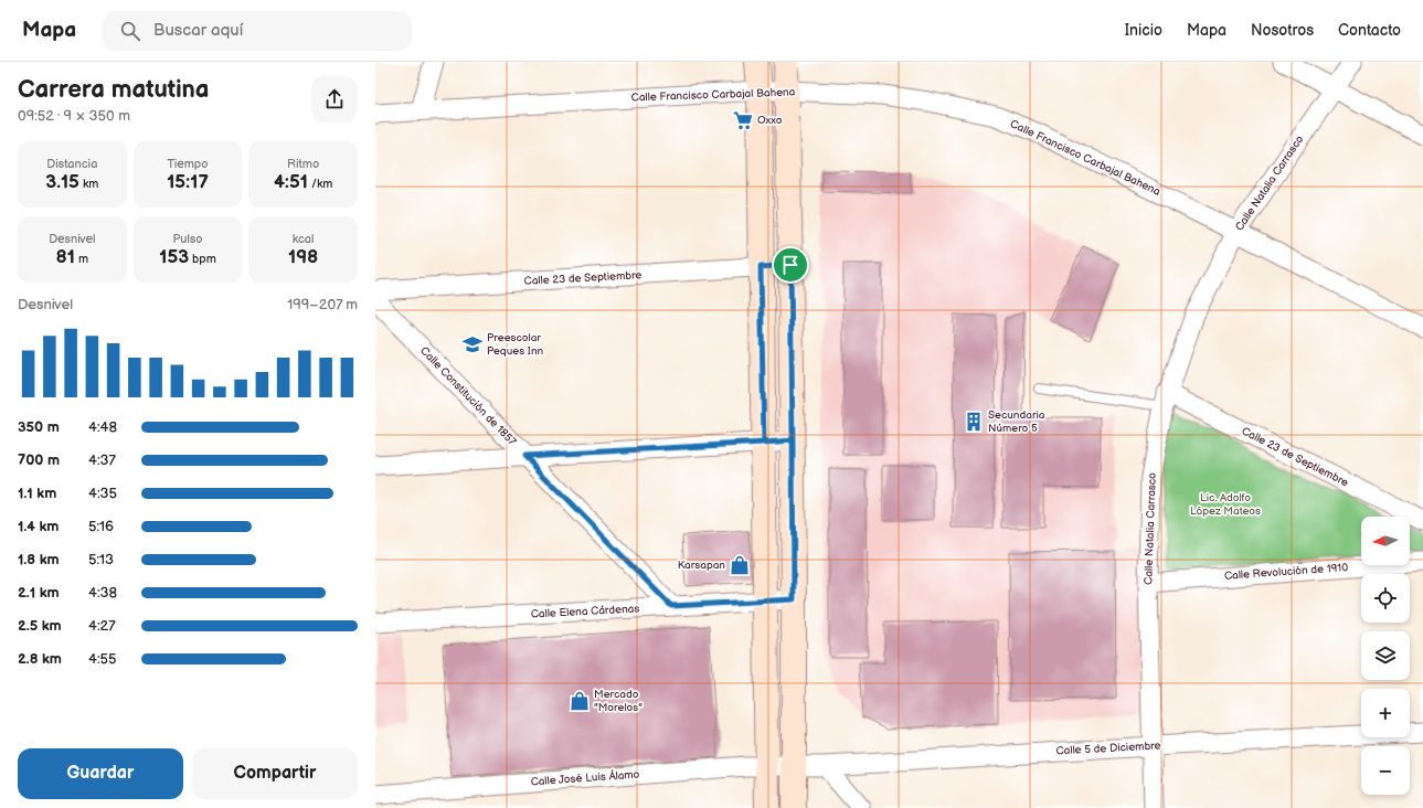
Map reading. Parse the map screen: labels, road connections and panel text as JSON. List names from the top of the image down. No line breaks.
{"streets":{"street":["Calle Francisco Carbajal Bahena","Calle Natalia Carrasco","Calle 23 de Septiembre","Calle Constitución de 1857","Calle Revolución de 1910","Calle Elena Cárdenas","Calle 5 de Diciembre","Calle José Luis Álamo"]},"crossings":[["Calle Francisco Carbajal Bahena","Calle Natalia Carrasco"],["Calle Natalia Carrasco","Calle 23 de Septiembre"],["Calle Natalia Carrasco","Calle Revolución de 1910"],["Calle Natalia Carrasco","Calle 5 de Diciembre"],["Calle Constitución de 1857","Calle Elena Cárdenas"],["Calle 5 de Diciembre","Calle José Luis Álamo"]],"parks":["Lic. Adolfo López Mateos"],"places":{"supermarket":["Oxxo"],"school or university":["Preescolar Peques Inn"],"building":["Secundaria Número 5"],"shop":["Karsapan","Mercado \"Morelos\""]},"north":"left","page":{"header":"Mapa","search":"Buscar aquí","nav":["Inicio","Mapa","Nosotros","Contacto"],"heading":["Carrera matutina","09:52 · 9 × 350 m"],"stats":[["Distancia","3.15 km"],["Tiempo","15:17"],["Ritmo","4:51 /km"],["Desnivel","81 m"],["Pulso","153 bpm"],["kcal","198"]],"chart":["Desnivel","199–207 m"],"list":[{"name":"350 m","note":"4:48"},{"name":"700 m","note":"4:37"},{"name":"1.1 km","note":"4:35"},{"name":"1.4 km","note":"5:16"},{"name":"1.8 km","note":"5:13"},{"name":"2.1 km","note":"4:38"},{"name":"2.5 km","note":"4:27"},{"name":"2.8 km","note":"4:55"}],"map_buttons":["+","−"],"buttons":["Guardar","Compartir"]}}
